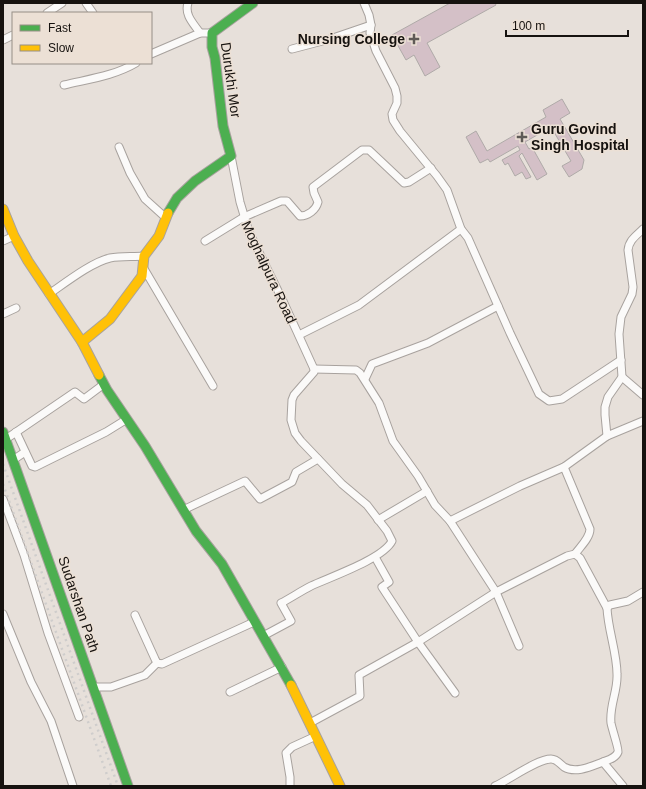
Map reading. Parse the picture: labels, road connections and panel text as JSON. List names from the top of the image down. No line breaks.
{"streets":{"street":["Durukhi Mor","Moghalpura Road","Sudarshan Path"]},"crossings":[["Durukhi Mor","Moghalpura Road"]],"places":{"health":["Nursing College","Guru Govind Singh Hospital"]},"legend":["Fast","Slow"],"scale_bar":"100 m"}
